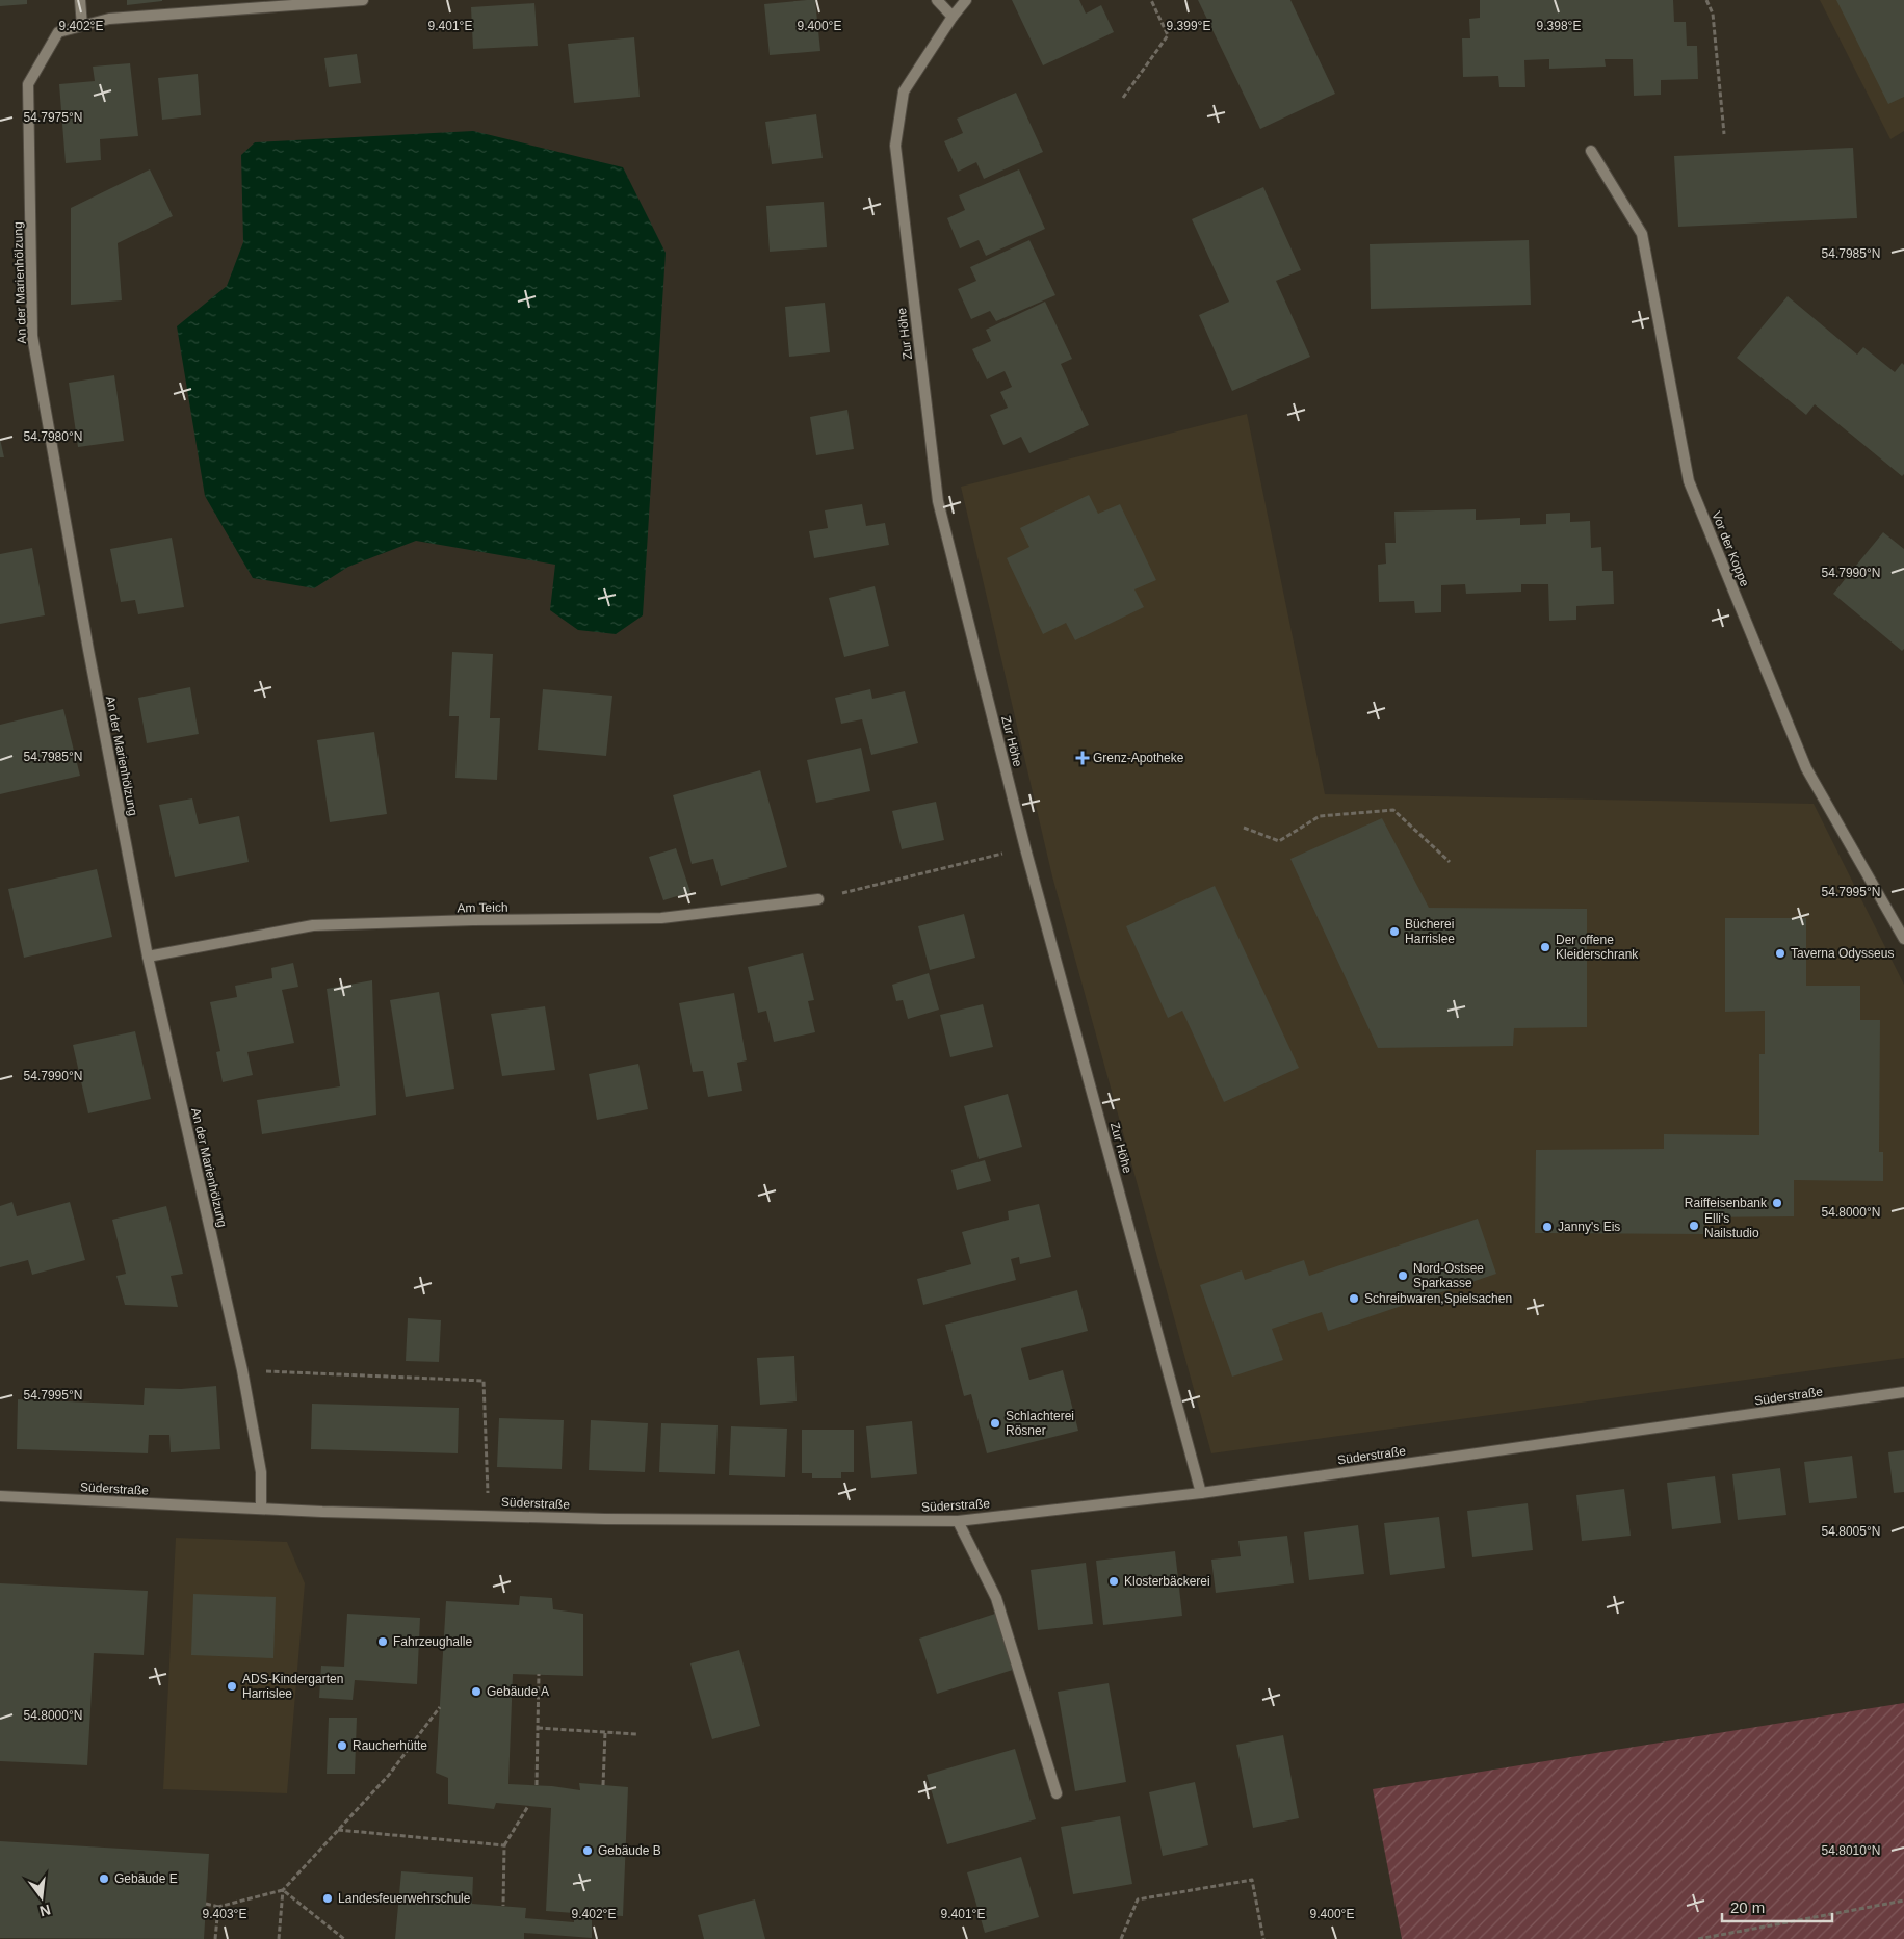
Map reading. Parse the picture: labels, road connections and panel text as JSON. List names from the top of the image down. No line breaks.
{"streets":{"street":["An der Marienhölzung","Zur Höhe","Vor der Koppe","Am Teich","Süderstraße"]},"crossings":[["An der Marienhölzung","Am Teich"],["An der Marienhölzung","Süderstraße"],["Zur Höhe","Süderstraße"]],"places":{"health":["Grenz-Apotheke"],"other":["Bücherei Harrislee","Der offene Kleiderschrank","Taverna Odysseus","Raiffeisenbank","Elli's Nailstudio","Janny's Eis","Nord-Ostsee Sparkasse","Schreibwaren,Spielsachen","Schlachterei Rösner","Klosterbäckerei","Fahrzeughalle","ADS-Kindergarten Harrislee","Gebäude A","Raucherhütte","Gebäude B","Gebäude E","Landesfeuerwehrschule"]},"scale_bar":"20 m","north":"bottom","coordinates":["9.402°E","9.401°E","9.400°E","9.399°E","9.398°E","54.7975°N","54.7985°N","54.7980°N","54.7990°N","54.7995°N","54.8000°N","54.8005°N","54.8010°N","9.403°E"]}
